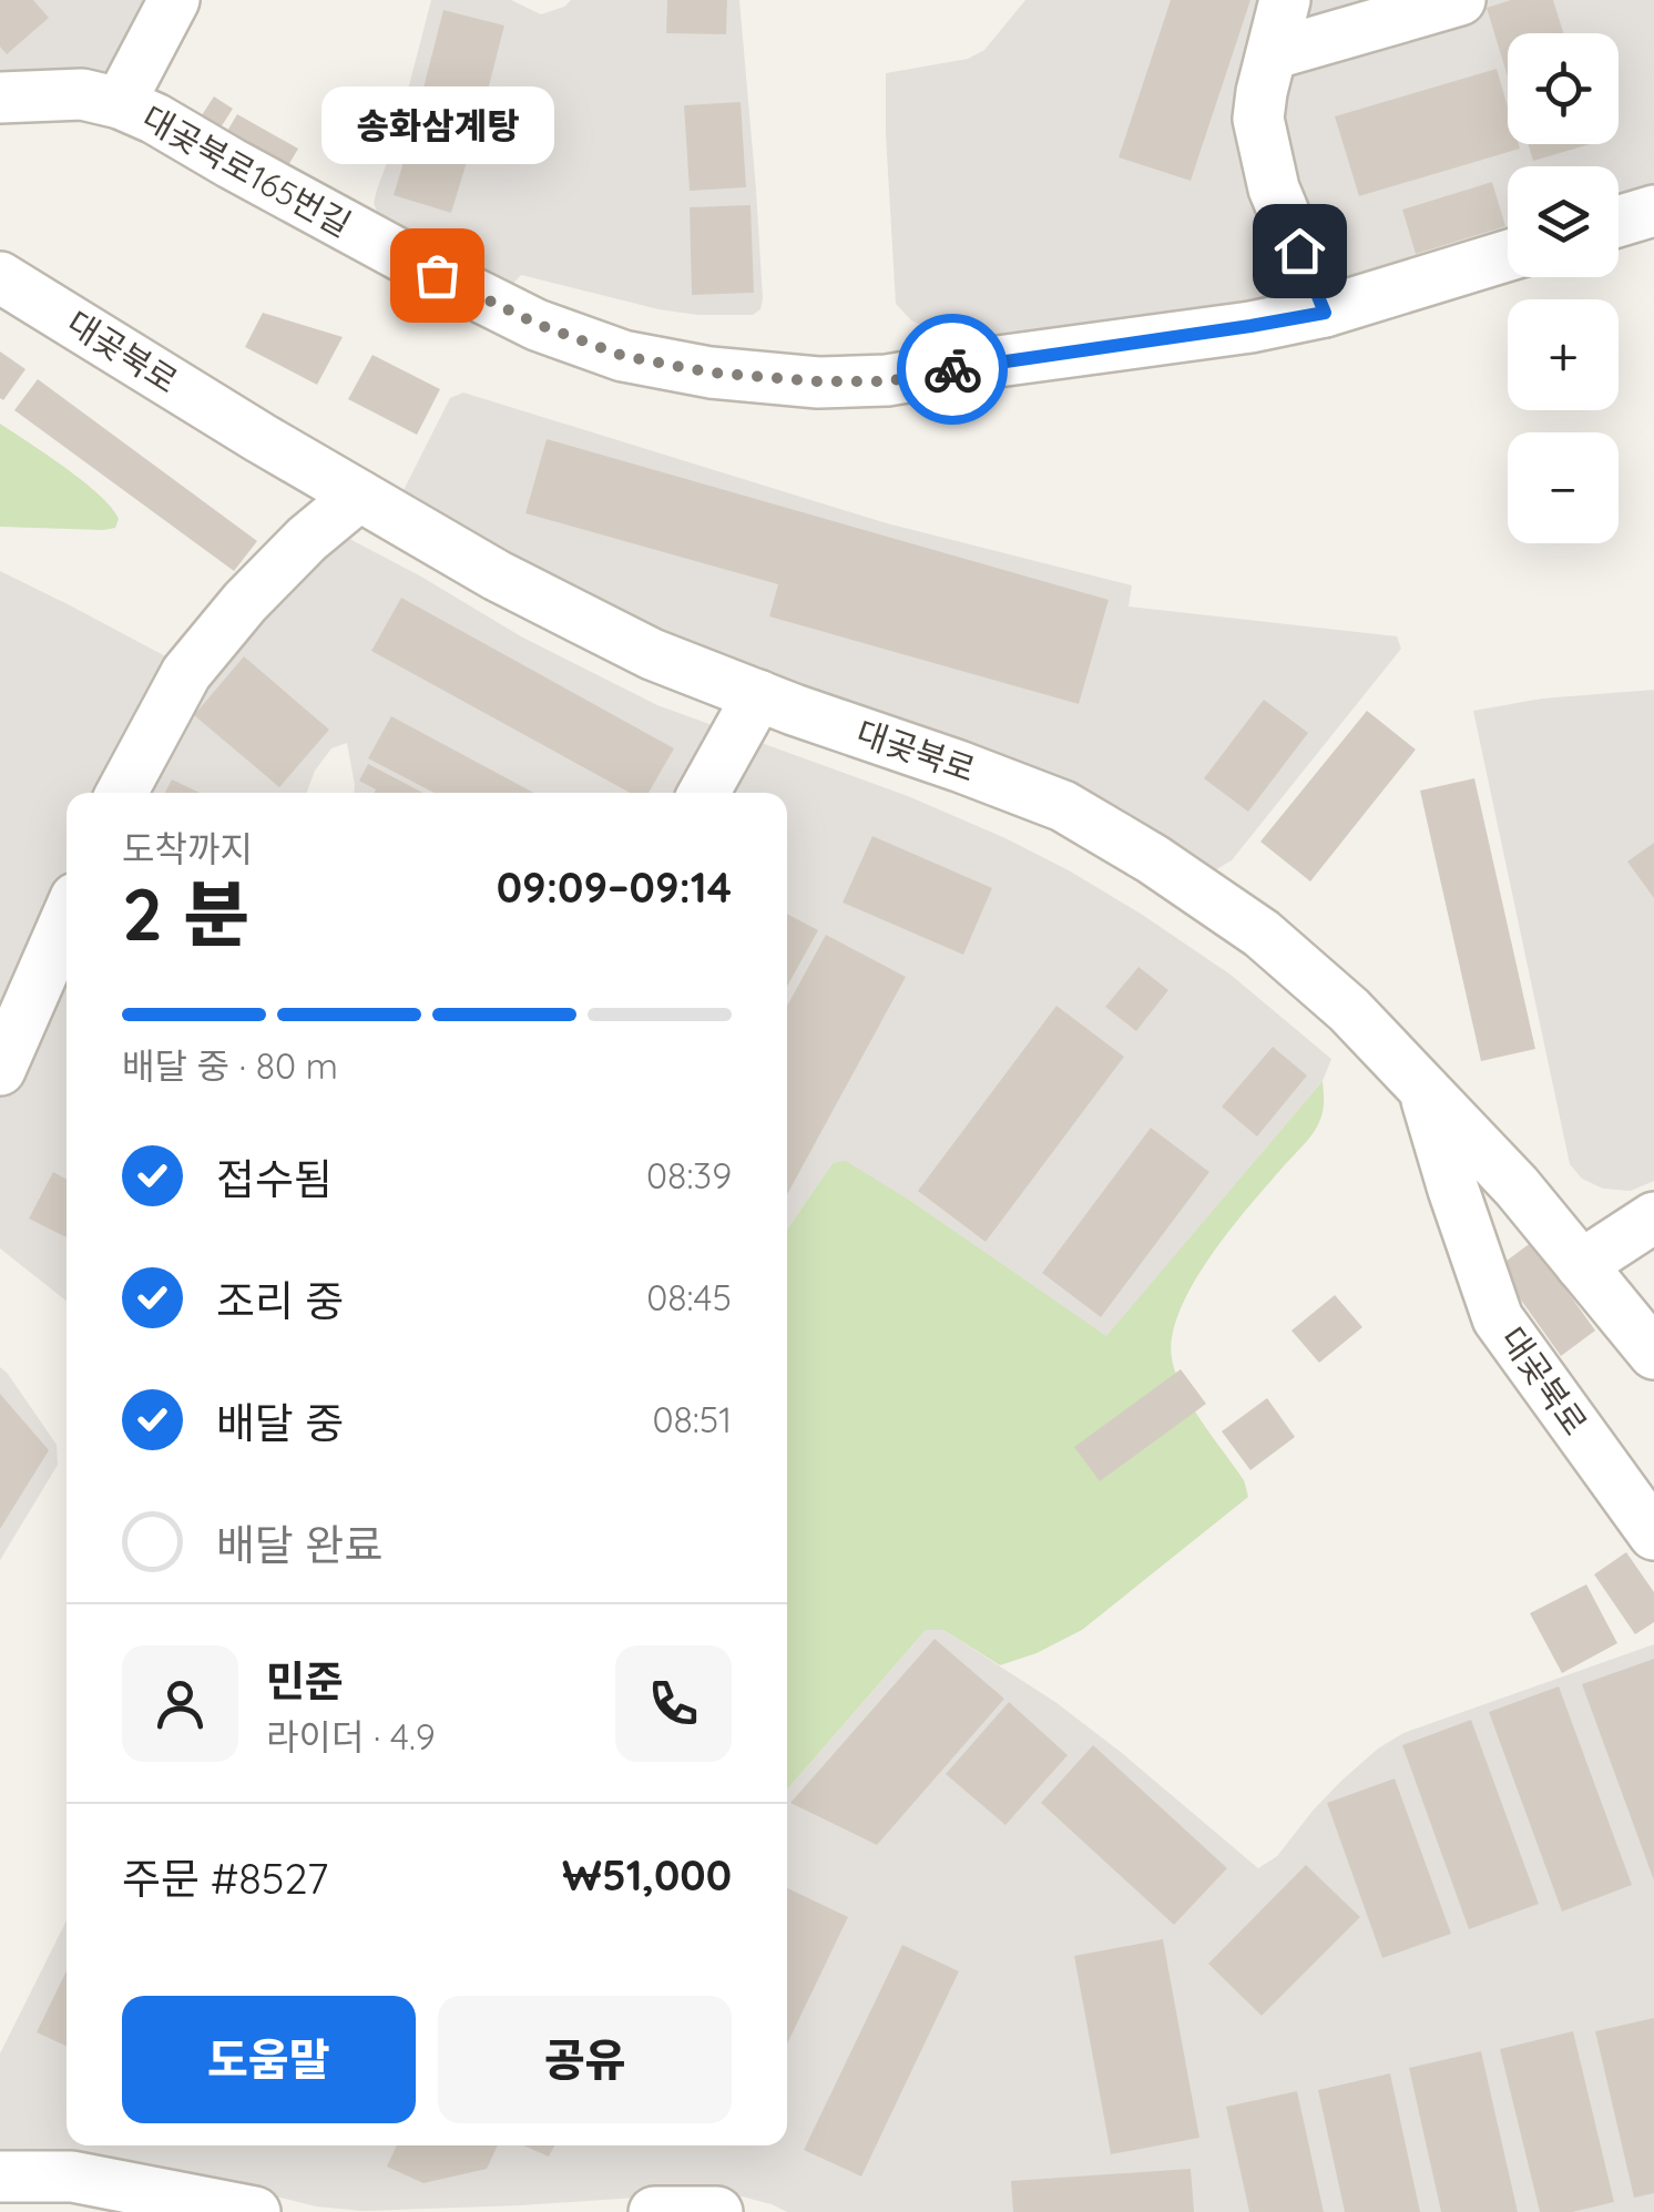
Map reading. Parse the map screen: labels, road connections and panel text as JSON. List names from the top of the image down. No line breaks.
{"streets":{"street":["대곶북로165번길","대곶북로"]},"places":["송화삼계탕"],"page":{"map_buttons":["+","−"],"bubble":"송화삼계탕","heading":["2 분","도착까지","09:09–09:14"],"panel":["민준","라이더 · 4.9","주문 #8527","₩51,000"],"bar":"배달 중 · 80 m","list":[["접수됨","08:39"],["조리 중","08:45"],["배달 중","08:51"],"배달 완료"],"buttons":["도움말","공유"]}}
